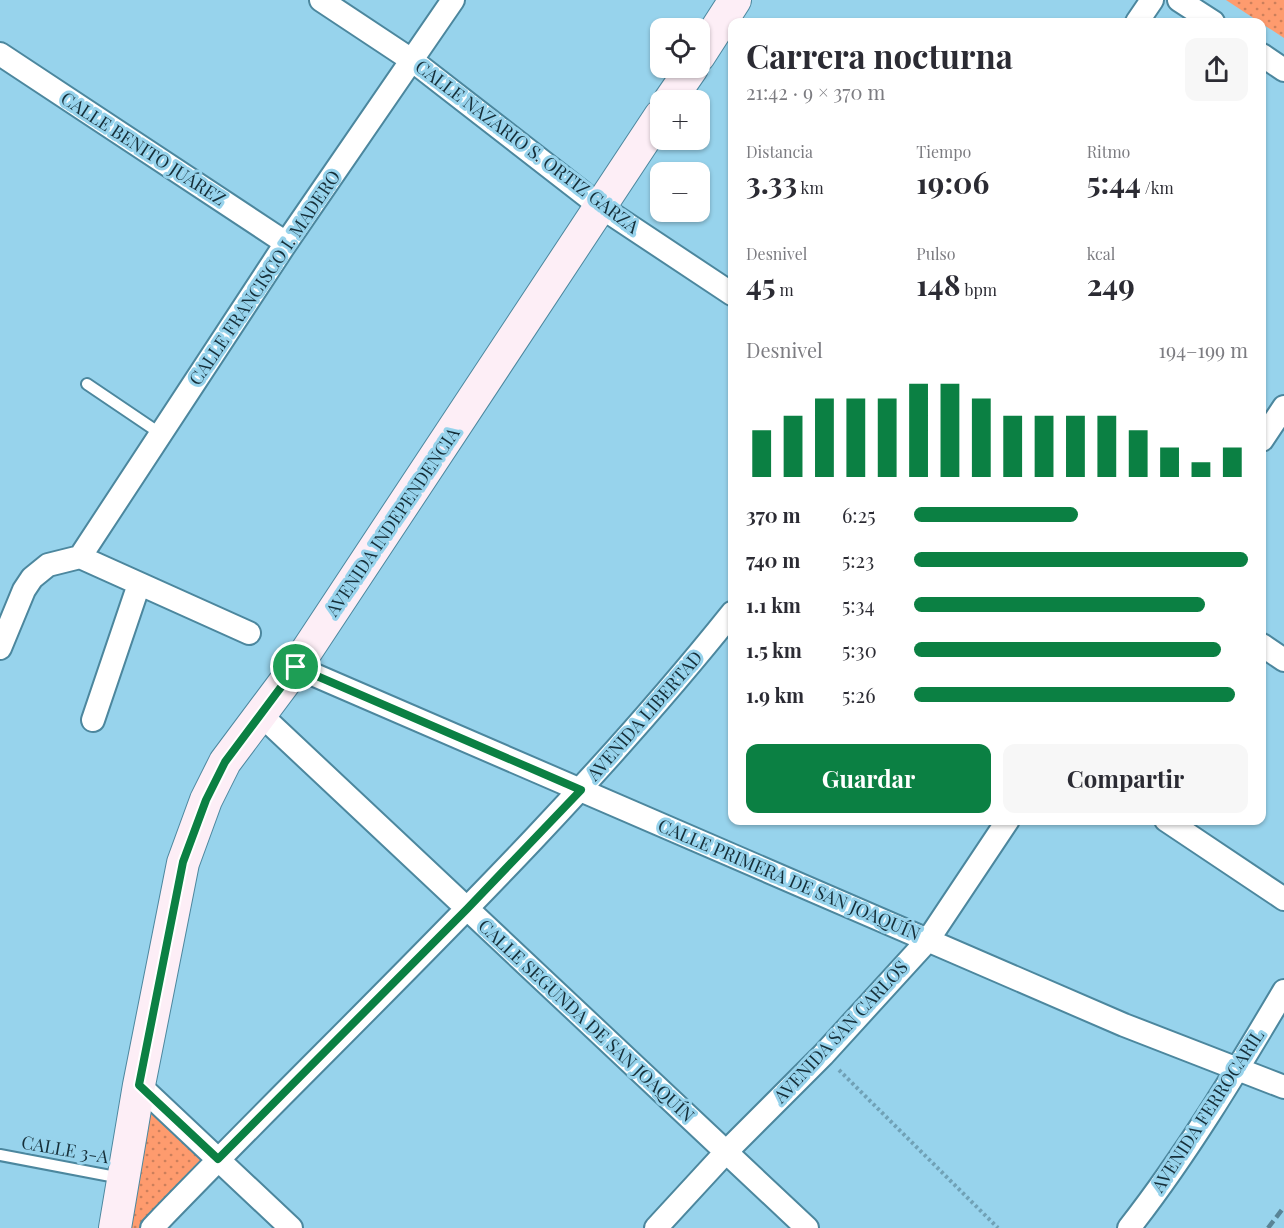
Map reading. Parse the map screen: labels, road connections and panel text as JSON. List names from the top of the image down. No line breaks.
{"streets":{"main road":["AVENIDA INDEPENDENCIA"],"street":["CALLE NAZARIO S. ORTIZ GARZA","CALLE BENITO JUÁREZ","CALLE FRANCISCO I. MADERO","AVENIDA LIBERTAD","CALLE PRIMERA DE SAN JOAQUÍN","CALLE SEGUNDA DE SAN JOAQUÍN","AVENIDA SAN CARLOS","AVENIDA FERROCARIL"],"lane":["CALLE 3-A"]},"crossings":[["CALLE NAZARIO S. ORTIZ GARZA","CALLE FRANCISCO I. MADERO"],["CALLE NAZARIO S. ORTIZ GARZA","AVENIDA INDEPENDENCIA"],["CALLE BENITO JUÁREZ","CALLE FRANCISCO I. MADERO"],["AVENIDA INDEPENDENCIA","CALLE PRIMERA DE SAN JOAQUÍN"],["AVENIDA INDEPENDENCIA","CALLE SEGUNDA DE SAN JOAQUÍN"],["AVENIDA INDEPENDENCIA","CALLE 3-A"],["AVENIDA LIBERTAD","CALLE PRIMERA DE SAN JOAQUÍN"],["AVENIDA LIBERTAD","CALLE SEGUNDA DE SAN JOAQUÍN"],["CALLE PRIMERA DE SAN JOAQUÍN","AVENIDA SAN CARLOS"],["CALLE PRIMERA DE SAN JOAQUÍN","AVENIDA FERROCARIL"],["CALLE SEGUNDA DE SAN JOAQUÍN","AVENIDA SAN CARLOS"]],"page":{"map_buttons":["+","−"],"heading":["Carrera nocturna","21:42 · 9 × 370 m"],"stats":[["Distancia","3.33 km"],["Tiempo","19:06"],["Ritmo","5:44 /km"],["Desnivel","45 m"],["Pulso","148 bpm"],["kcal","249"]],"chart":["Desnivel","194–199 m"],"list":[{"name":"370 m","note":"6:25"},{"name":"740 m","note":"5:23"},{"name":"1.1 km","note":"5:34"},{"name":"1.5 km","note":"5:30"},{"name":"1.9 km","note":"5:26"}],"buttons":["Guardar","Compartir"]}}
